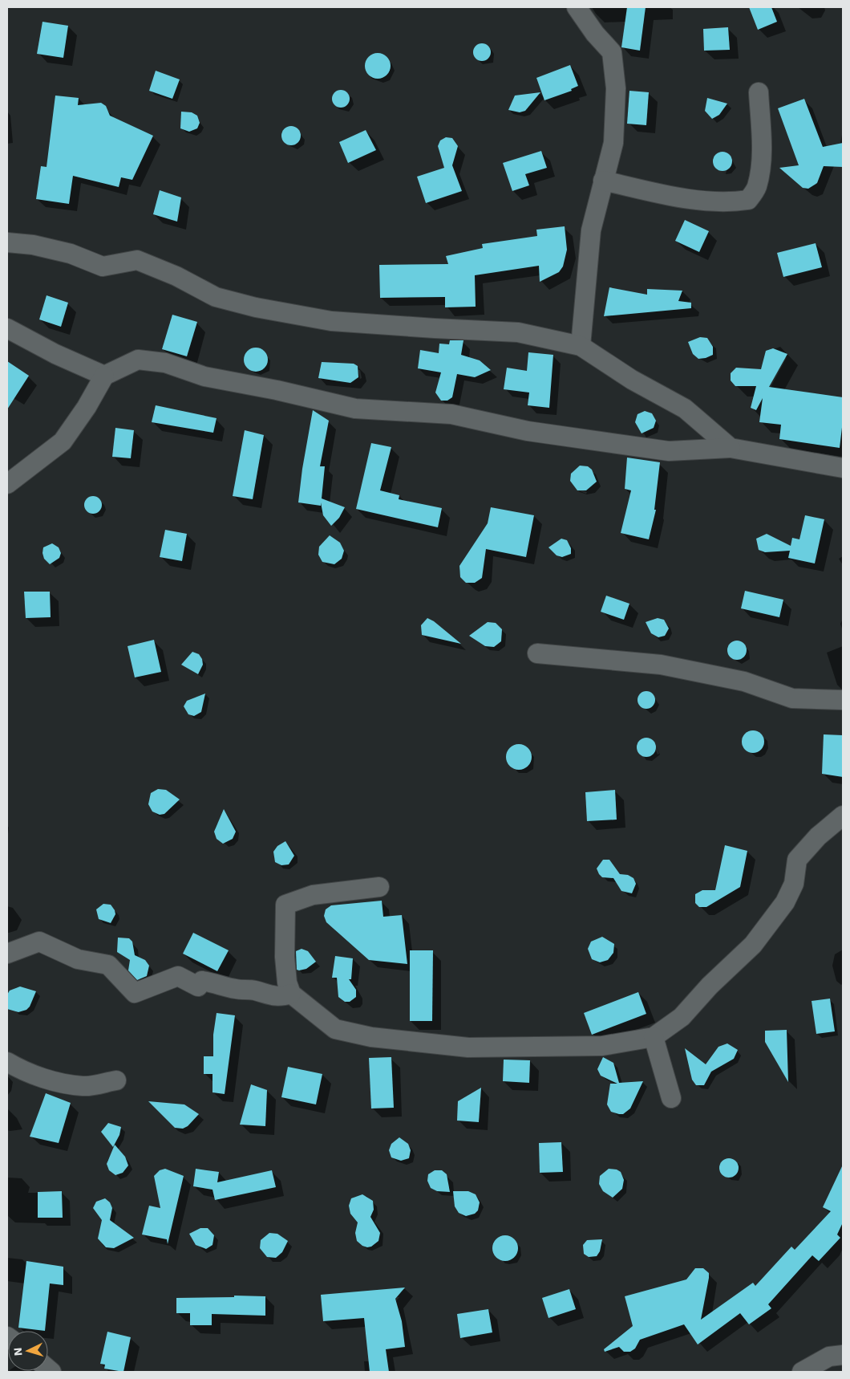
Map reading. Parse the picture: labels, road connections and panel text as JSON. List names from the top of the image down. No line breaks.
{"north":"left"}
